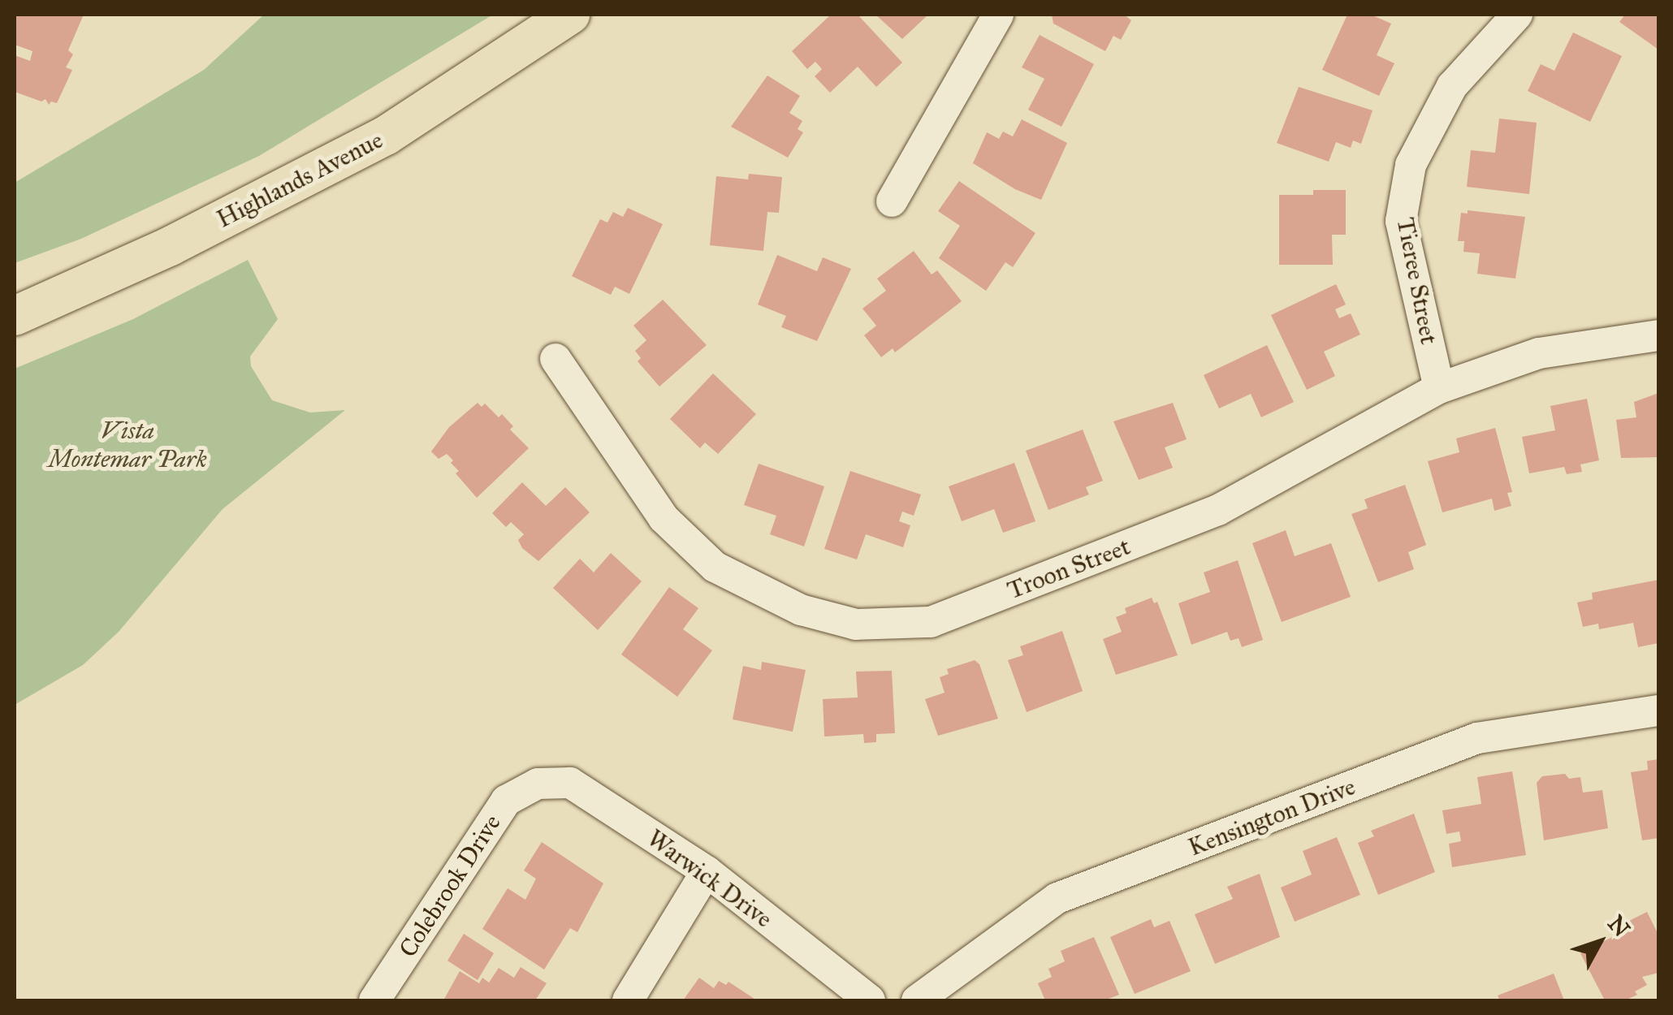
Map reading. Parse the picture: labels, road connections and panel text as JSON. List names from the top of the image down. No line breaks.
{"streets":{"main road":["Highlands Avenue"],"street":["Tieree Street","Troon Street","Kensington Drive","Warwick Drive","Colebrook Drive"]},"crossings":[["Tieree Street","Troon Street"],["Warwick Drive","Colebrook Drive"]],"parks":["Vista Montemar Park"],"north":"top right"}
